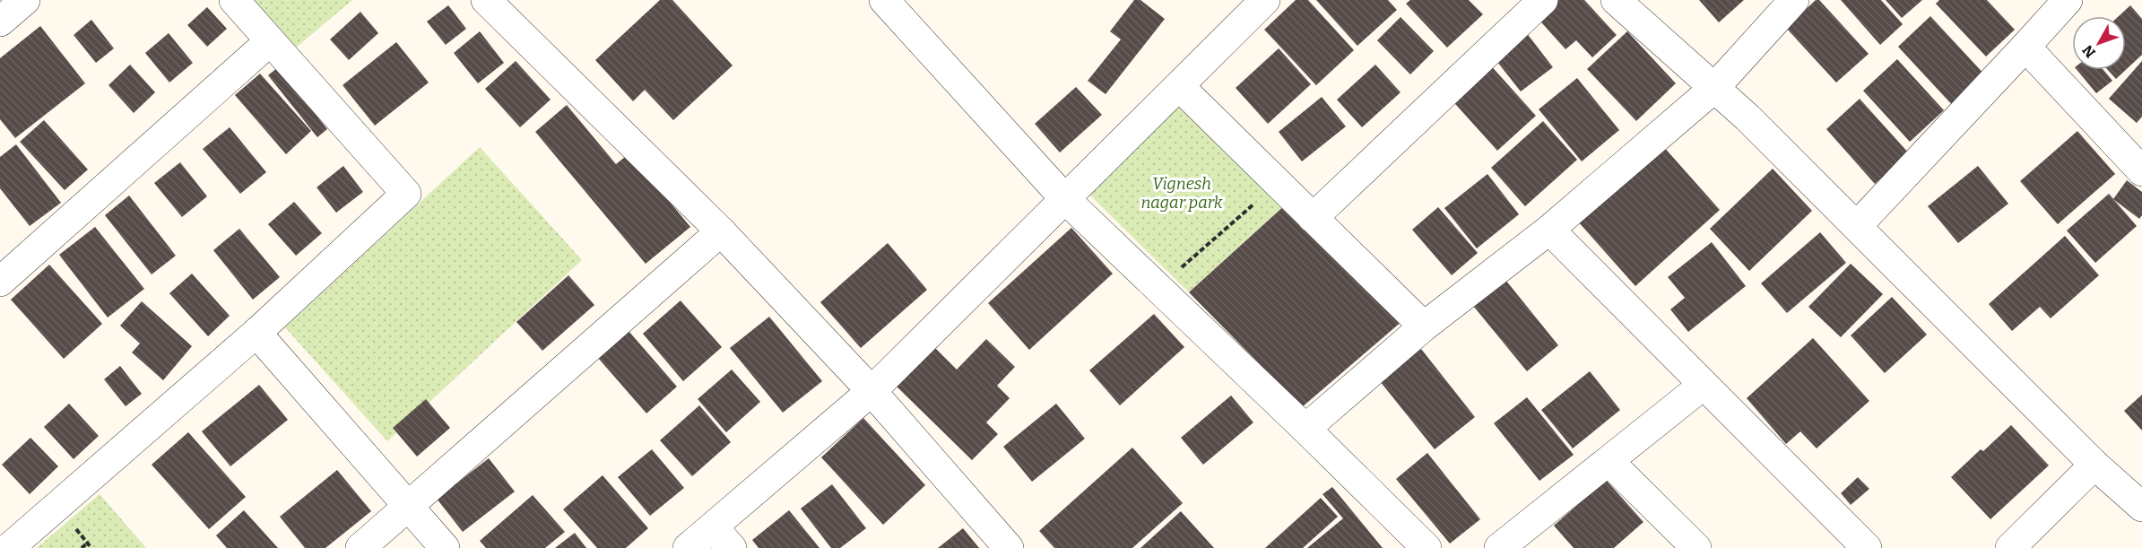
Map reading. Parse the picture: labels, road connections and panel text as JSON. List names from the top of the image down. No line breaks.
{"parks":["Vignesh nagar park"],"north":"bottom left"}
